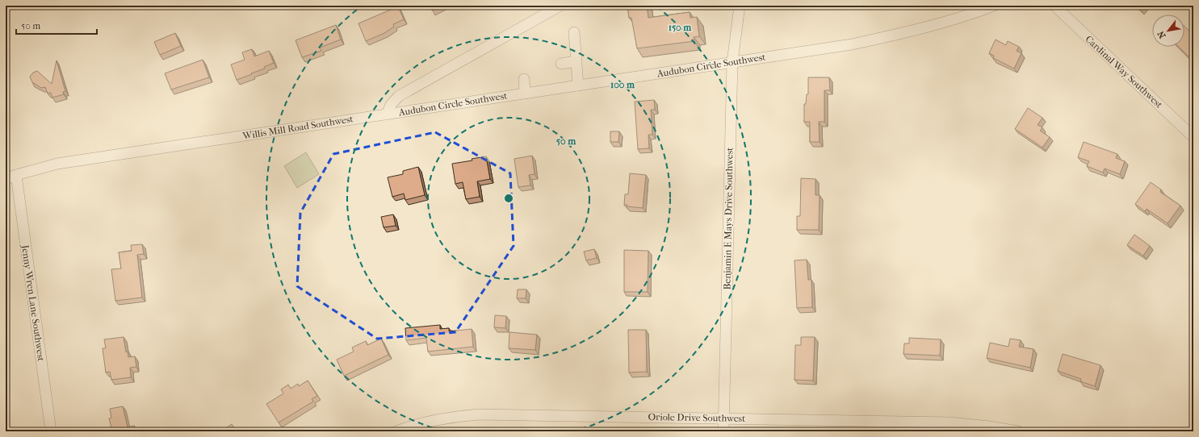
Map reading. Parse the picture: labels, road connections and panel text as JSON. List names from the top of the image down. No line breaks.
{"streets":{"street":["Audubon Circle Southwest","Cardinal Way Southwest","Willis Mill Road Southwest","Benjamin E Mays Drive Southwest","Jenny Wren Lane Southwest","Oriole Drive Southwest"]},"crossings":[["Audubon Circle Southwest","Willis Mill Road Southwest"],["Audubon Circle Southwest","Benjamin E Mays Drive Southwest"],["Willis Mill Road Southwest","Jenny Wren Lane Southwest"],["Benjamin E Mays Drive Southwest","Oriole Drive Southwest"]],"scale_bar":"50 m","north":"bottom left","rings":["150 m","100 m","50 m"]}
